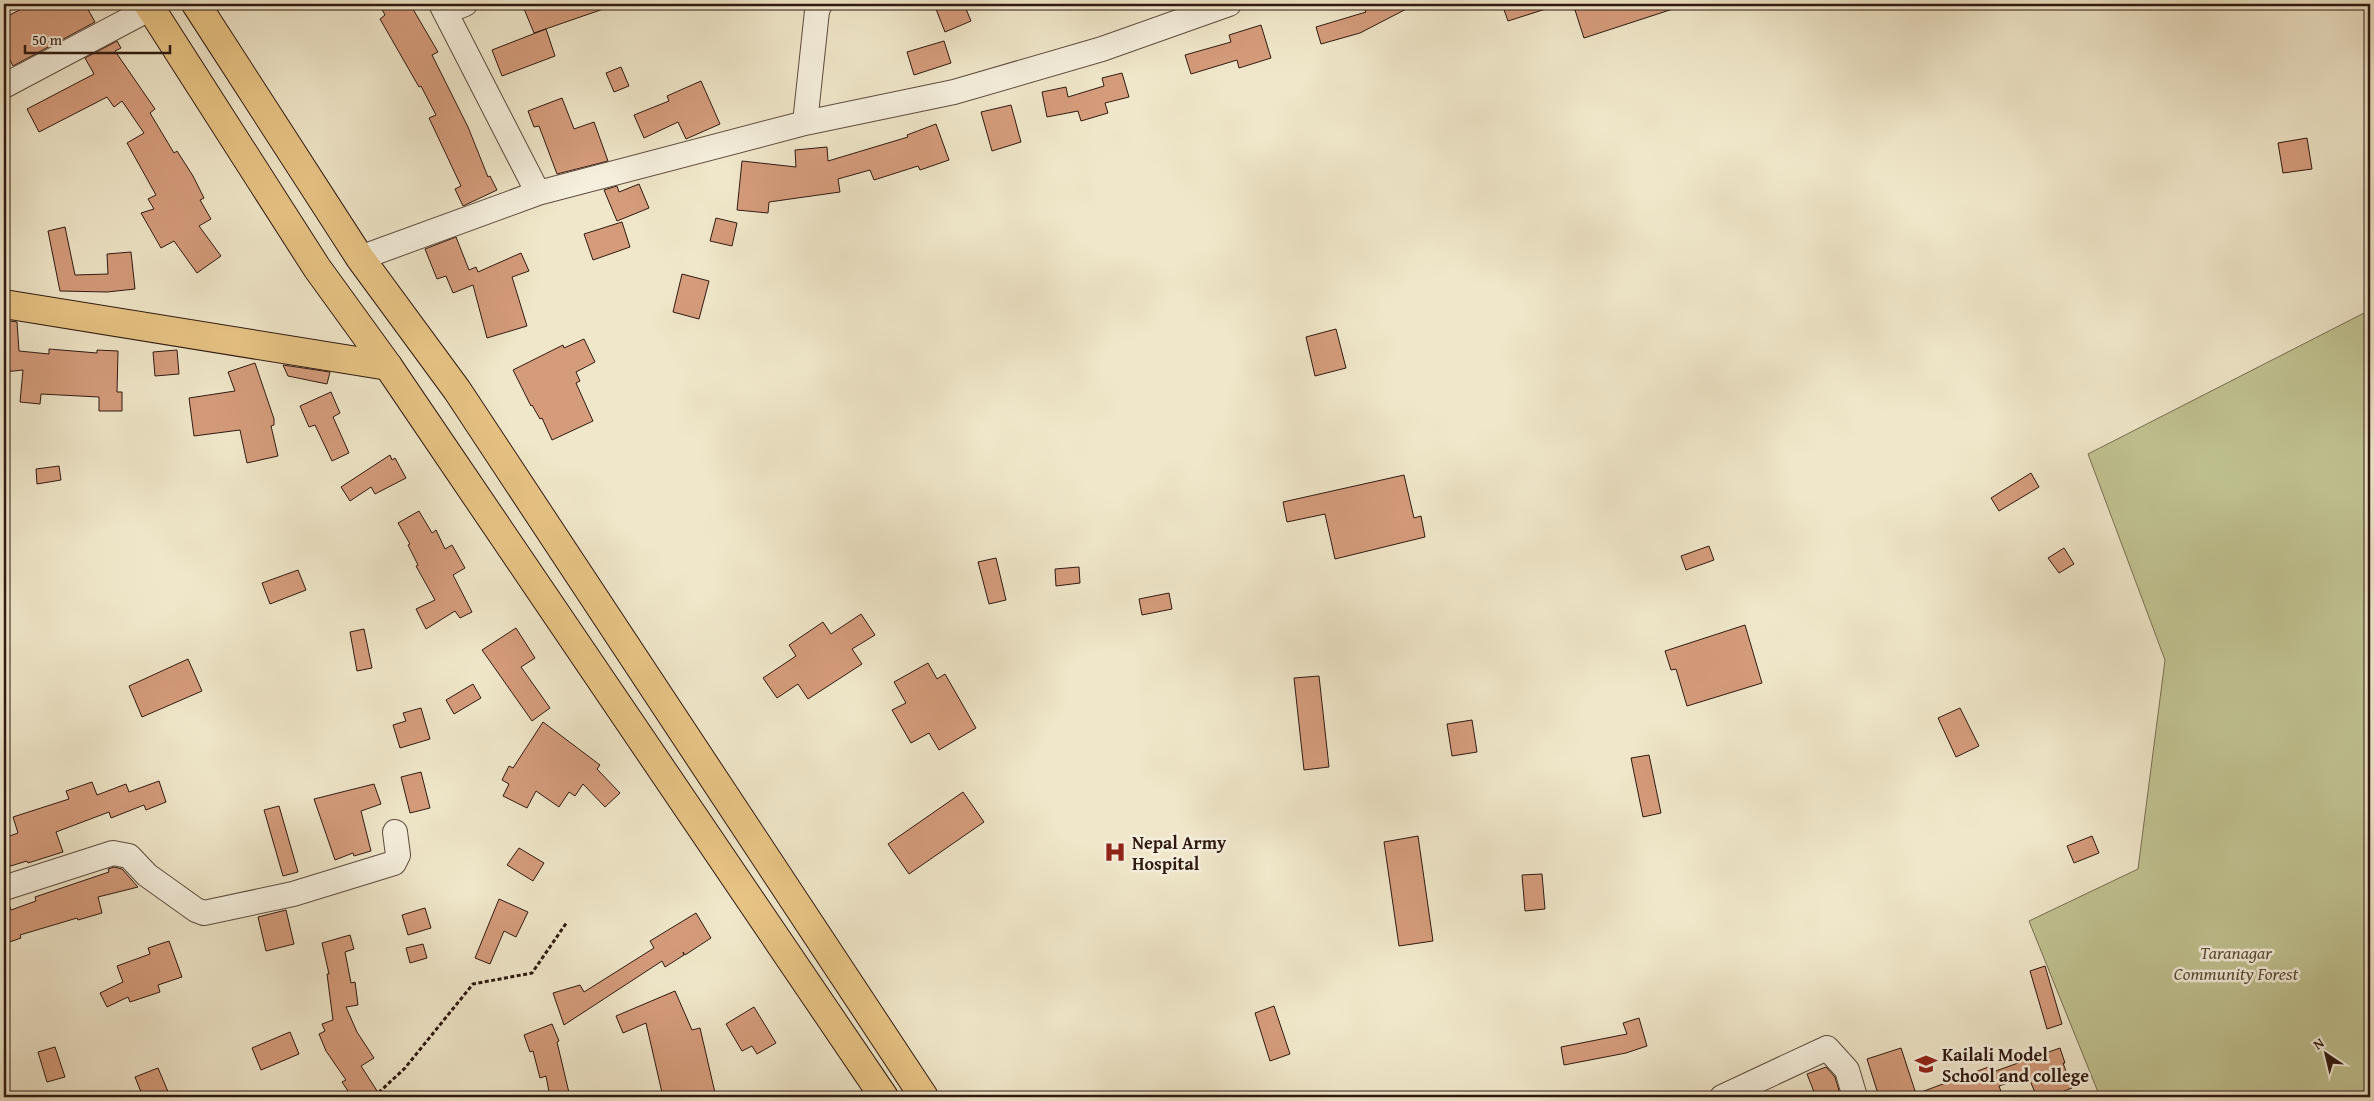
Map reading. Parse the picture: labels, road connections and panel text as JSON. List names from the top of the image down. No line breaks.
{"parks":["Taranagar Community Forest"],"places":{"hospital":["Nepal Army Hospital"],"school or university":["Kailali Model School and college"]},"scale_bar":"50 m","north":"top left"}
